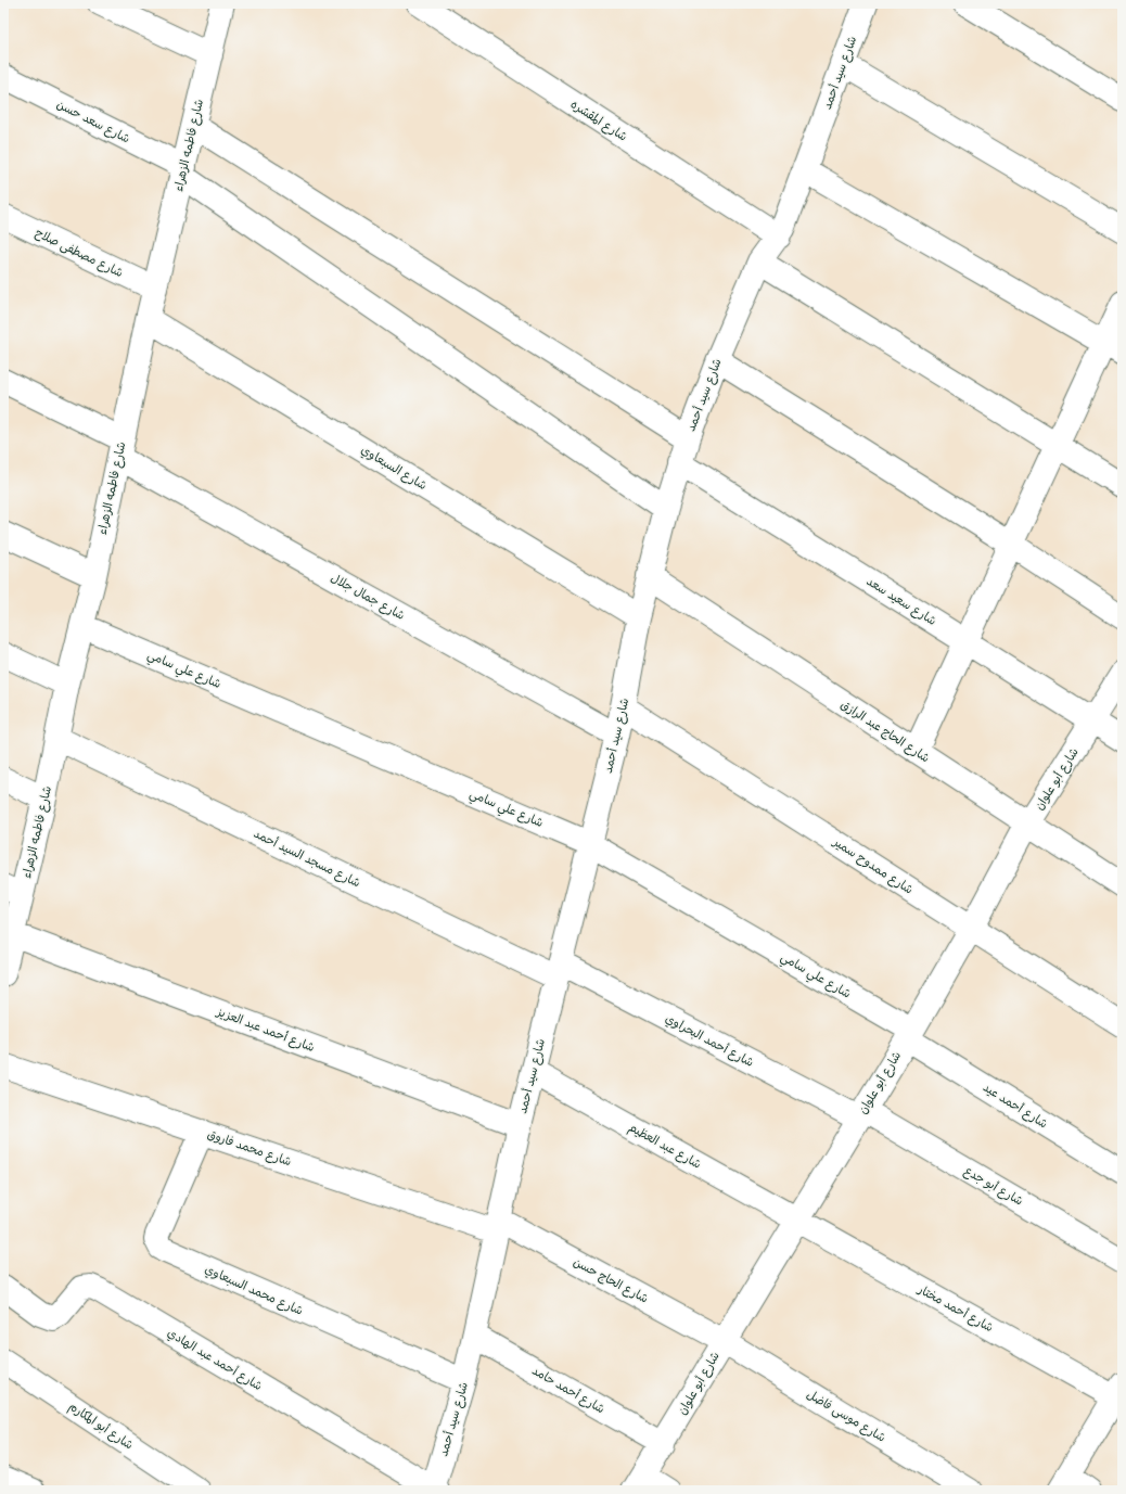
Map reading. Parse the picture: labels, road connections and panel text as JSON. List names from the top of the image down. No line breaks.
{"streets":{"street":["شارع سيد أحمد","شارع المقشره","شارع سعد حسن","شارع فاطمه الزهراء","شارع مصطفى صلاح","شارع السبعاوي","شارع جمال جلال","شارع سعيد سعد","شارع علي سامي","شارع الحاج عبد الرازق","شارع أبو علوان","شارع مسجد السيد أحمد","شارع ممدوح سمير","شارع أحمد عبد العزيز","شارع أحمد البحراوي","شارع أحمد عيد","شارع عبد العظيم","شارع محمد فاروق","شارع أبو جدع","شارع الحاج حسن","شارع محمد السبعاوي","شارع أحمد مختار","شارع أحمد عبد الهادي","شارع أحمد حامد","شارع موسى فاضل","شارع أبو المكارم"]},"crossings":[["شارع سيد أحمد","شارع المقشره"],["شارع سيد أحمد","شارع سعد حسن"],["شارع سيد أحمد","شارع السبعاوي"],["شارع سيد أحمد","شارع جمال جلال"],["شارع سيد أحمد","شارع سعيد سعد"],["شارع سيد أحمد","شارع علي سامي"],["شارع سيد أحمد","شارع الحاج عبد الرازق"],["شارع سيد أحمد","شارع مسجد السيد أحمد"],["شارع سيد أحمد","شارع ممدوح سمير"],["شارع سيد أحمد","شارع أحمد عبد العزيز"],["شارع سيد أحمد","شارع أحمد البحراوي"],["شارع سيد أحمد","شارع عبد العظيم"],["شارع سيد أحمد","شارع محمد فاروق"],["شارع سيد أحمد","شارع الحاج حسن"],["شارع سيد أحمد","شارع محمد السبعاوي"],["شارع سيد أحمد","شارع أحمد عبد الهادي"],["شارع سيد أحمد","شارع أحمد حامد"],["شارع سعد حسن","شارع فاطمه الزهراء"],["شارع فاطمه الزهراء","شارع مصطفى صلاح"],["شارع فاطمه الزهراء","شارع السبعاوي"],["شارع فاطمه الزهراء","شارع جمال جلال"],["شارع فاطمه الزهراء","شارع علي سامي"],["شارع فاطمه الزهراء","شارع مسجد السيد أحمد"],["شارع فاطمه الزهراء","شارع أحمد عبد العزيز"],["شارع سعيد سعد","شارع أبو علوان"],["شارع علي سامي","شارع أبو علوان"],["شارع علي سامي","شارع أحمد عيد"],["شارع الحاج عبد الرازق","شارع أبو علوان"],["شارع أبو علوان","شارع ممدوح سمير"],["شارع أبو علوان","شارع أحمد البحراوي"],["شارع أبو علوان","شارع أحمد عيد"],["شارع أبو علوان","شارع عبد العظيم"],["شارع أبو علوان","شارع أبو جدع"],["شارع أبو علوان","شارع الحاج حسن"],["شارع أبو علوان","شارع أحمد مختار"],["شارع أبو علوان","شارع أحمد حامد"],["شارع أبو علوان","شارع موسى فاضل"],["شارع مسجد السيد أحمد","شارع أحمد البحراوي"],["شارع أحمد البحراوي","شارع أبو جدع"],["شارع عبد العظيم","شارع أحمد مختار"],["شارع محمد فاروق","شارع الحاج حسن"],["شارع محمد فاروق","شارع محمد السبعاوي"],["شارع الحاج حسن","شارع موسى فاضل"]]}
